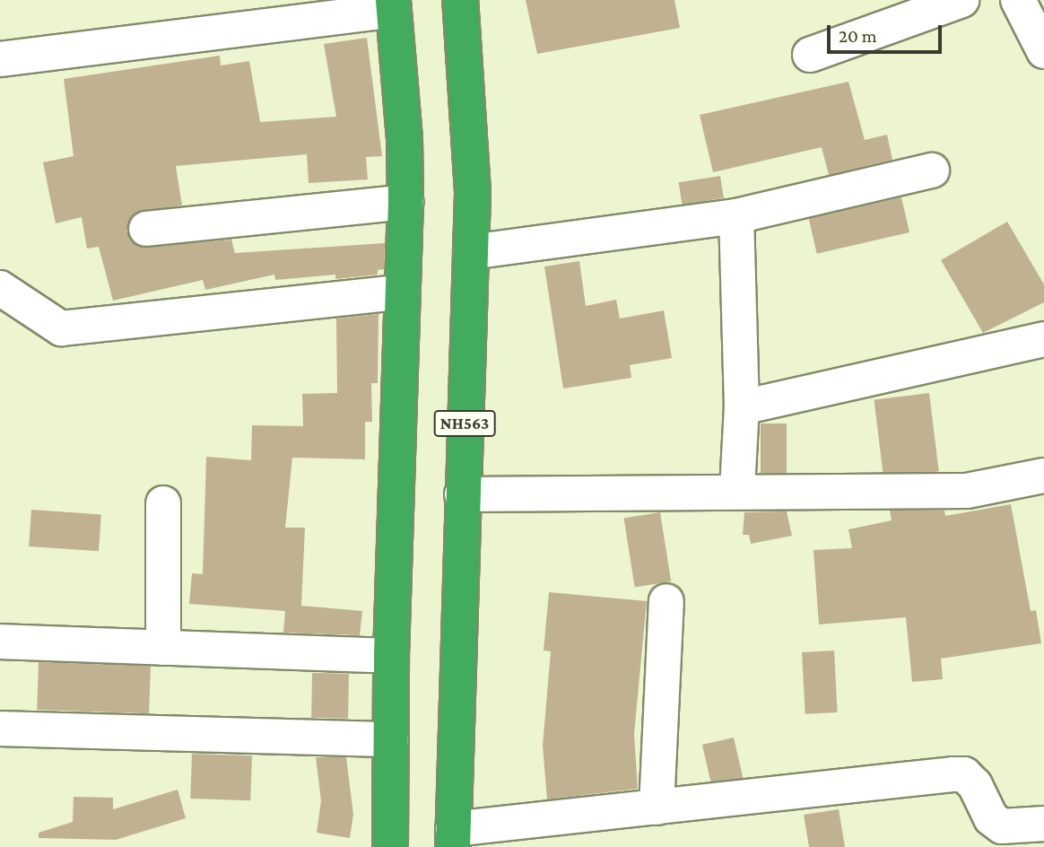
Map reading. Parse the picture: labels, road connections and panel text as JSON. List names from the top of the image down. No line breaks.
{"streets":{"highway":["NH563"]},"scale_bar":"20 m"}
